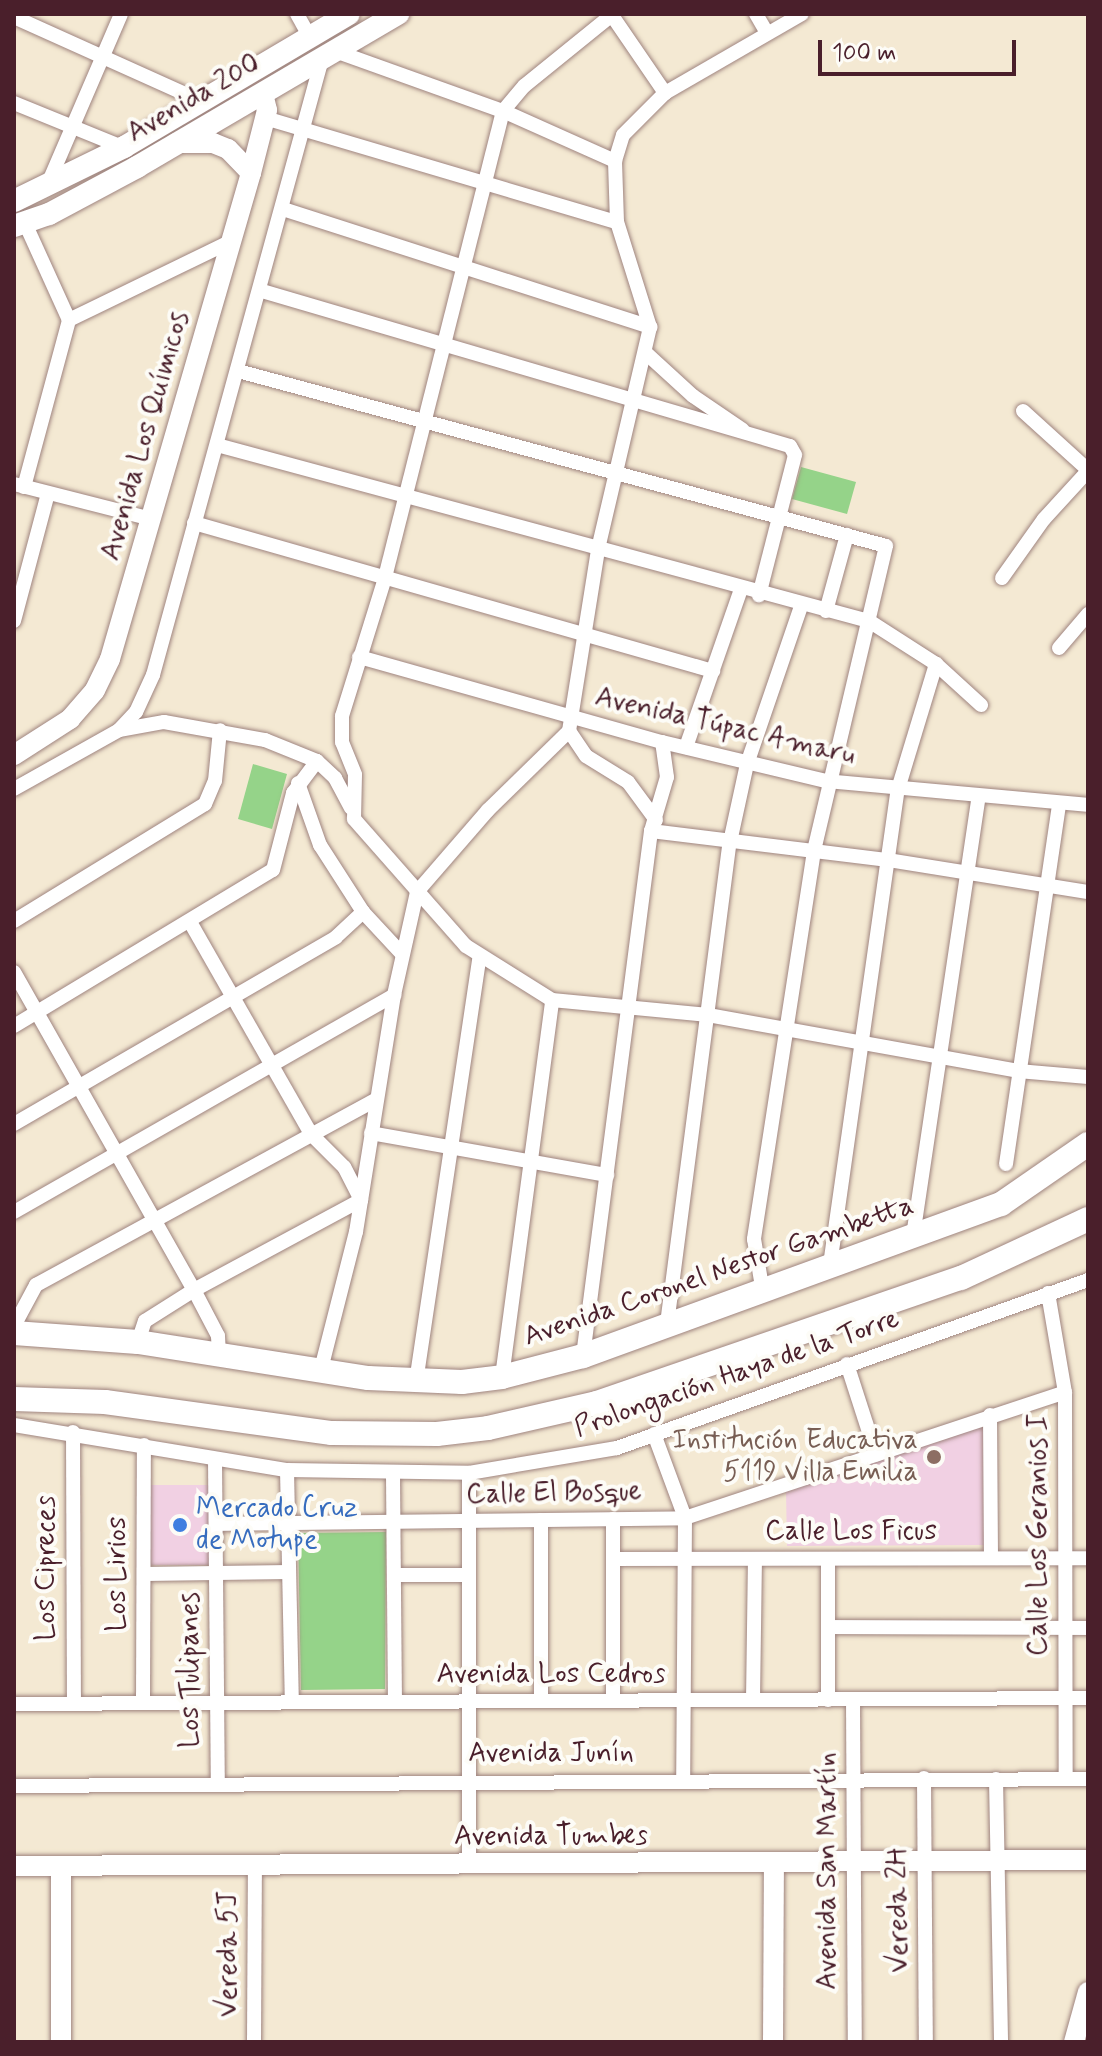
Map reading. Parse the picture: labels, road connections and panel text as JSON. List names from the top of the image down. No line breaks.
{"streets":{"highway":["Avenida Coronel Nestor Gambetta"],"main road":["Avenida 200"],"street":["Avenida Los Químicos","Avenida Túpac Amaru","Prolongación Haya de la Torre","Calle El Bosque","Calle Los Ficus","Calle Los Geranios I","Los Cipreces","Los Lirios","Los Tulipanes","Avenida Los Cedros","Avenida Junín","Avenida Tumbes","Avenida San Martín","Vereda 2H","Vereda 5J"]},"crossings":[["Avenida 200","Avenida Los Químicos"],["Prolongación Haya de la Torre","Calle Los Geranios I"],["Prolongación Haya de la Torre","Los Cipreces"],["Prolongación Haya de la Torre","Los Lirios"],["Prolongación Haya de la Torre","Los Tulipanes"],["Calle El Bosque","Calle Los Geranios I"],["Calle El Bosque","Los Tulipanes"],["Calle Los Ficus","Calle Los Geranios I"],["Calle Los Geranios I","Avenida Los Cedros"],["Calle Los Geranios I","Avenida Junín"],["Los Cipreces","Avenida Los Cedros"],["Los Lirios","Avenida Los Cedros"],["Los Tulipanes","Avenida Los Cedros"],["Los Tulipanes","Avenida Junín"],["Avenida Los Cedros","Avenida San Martín"],["Avenida Junín","Avenida San Martín"],["Avenida Junín","Vereda 2H"],["Avenida Tumbes","Avenida San Martín"],["Avenida Tumbes","Vereda 2H"],["Avenida Tumbes","Vereda 5J"]],"places":["Institución Educativa 5119 Villa Emilia","Mercado Cruz de Motupe"],"scale_bar":"100 m"}
